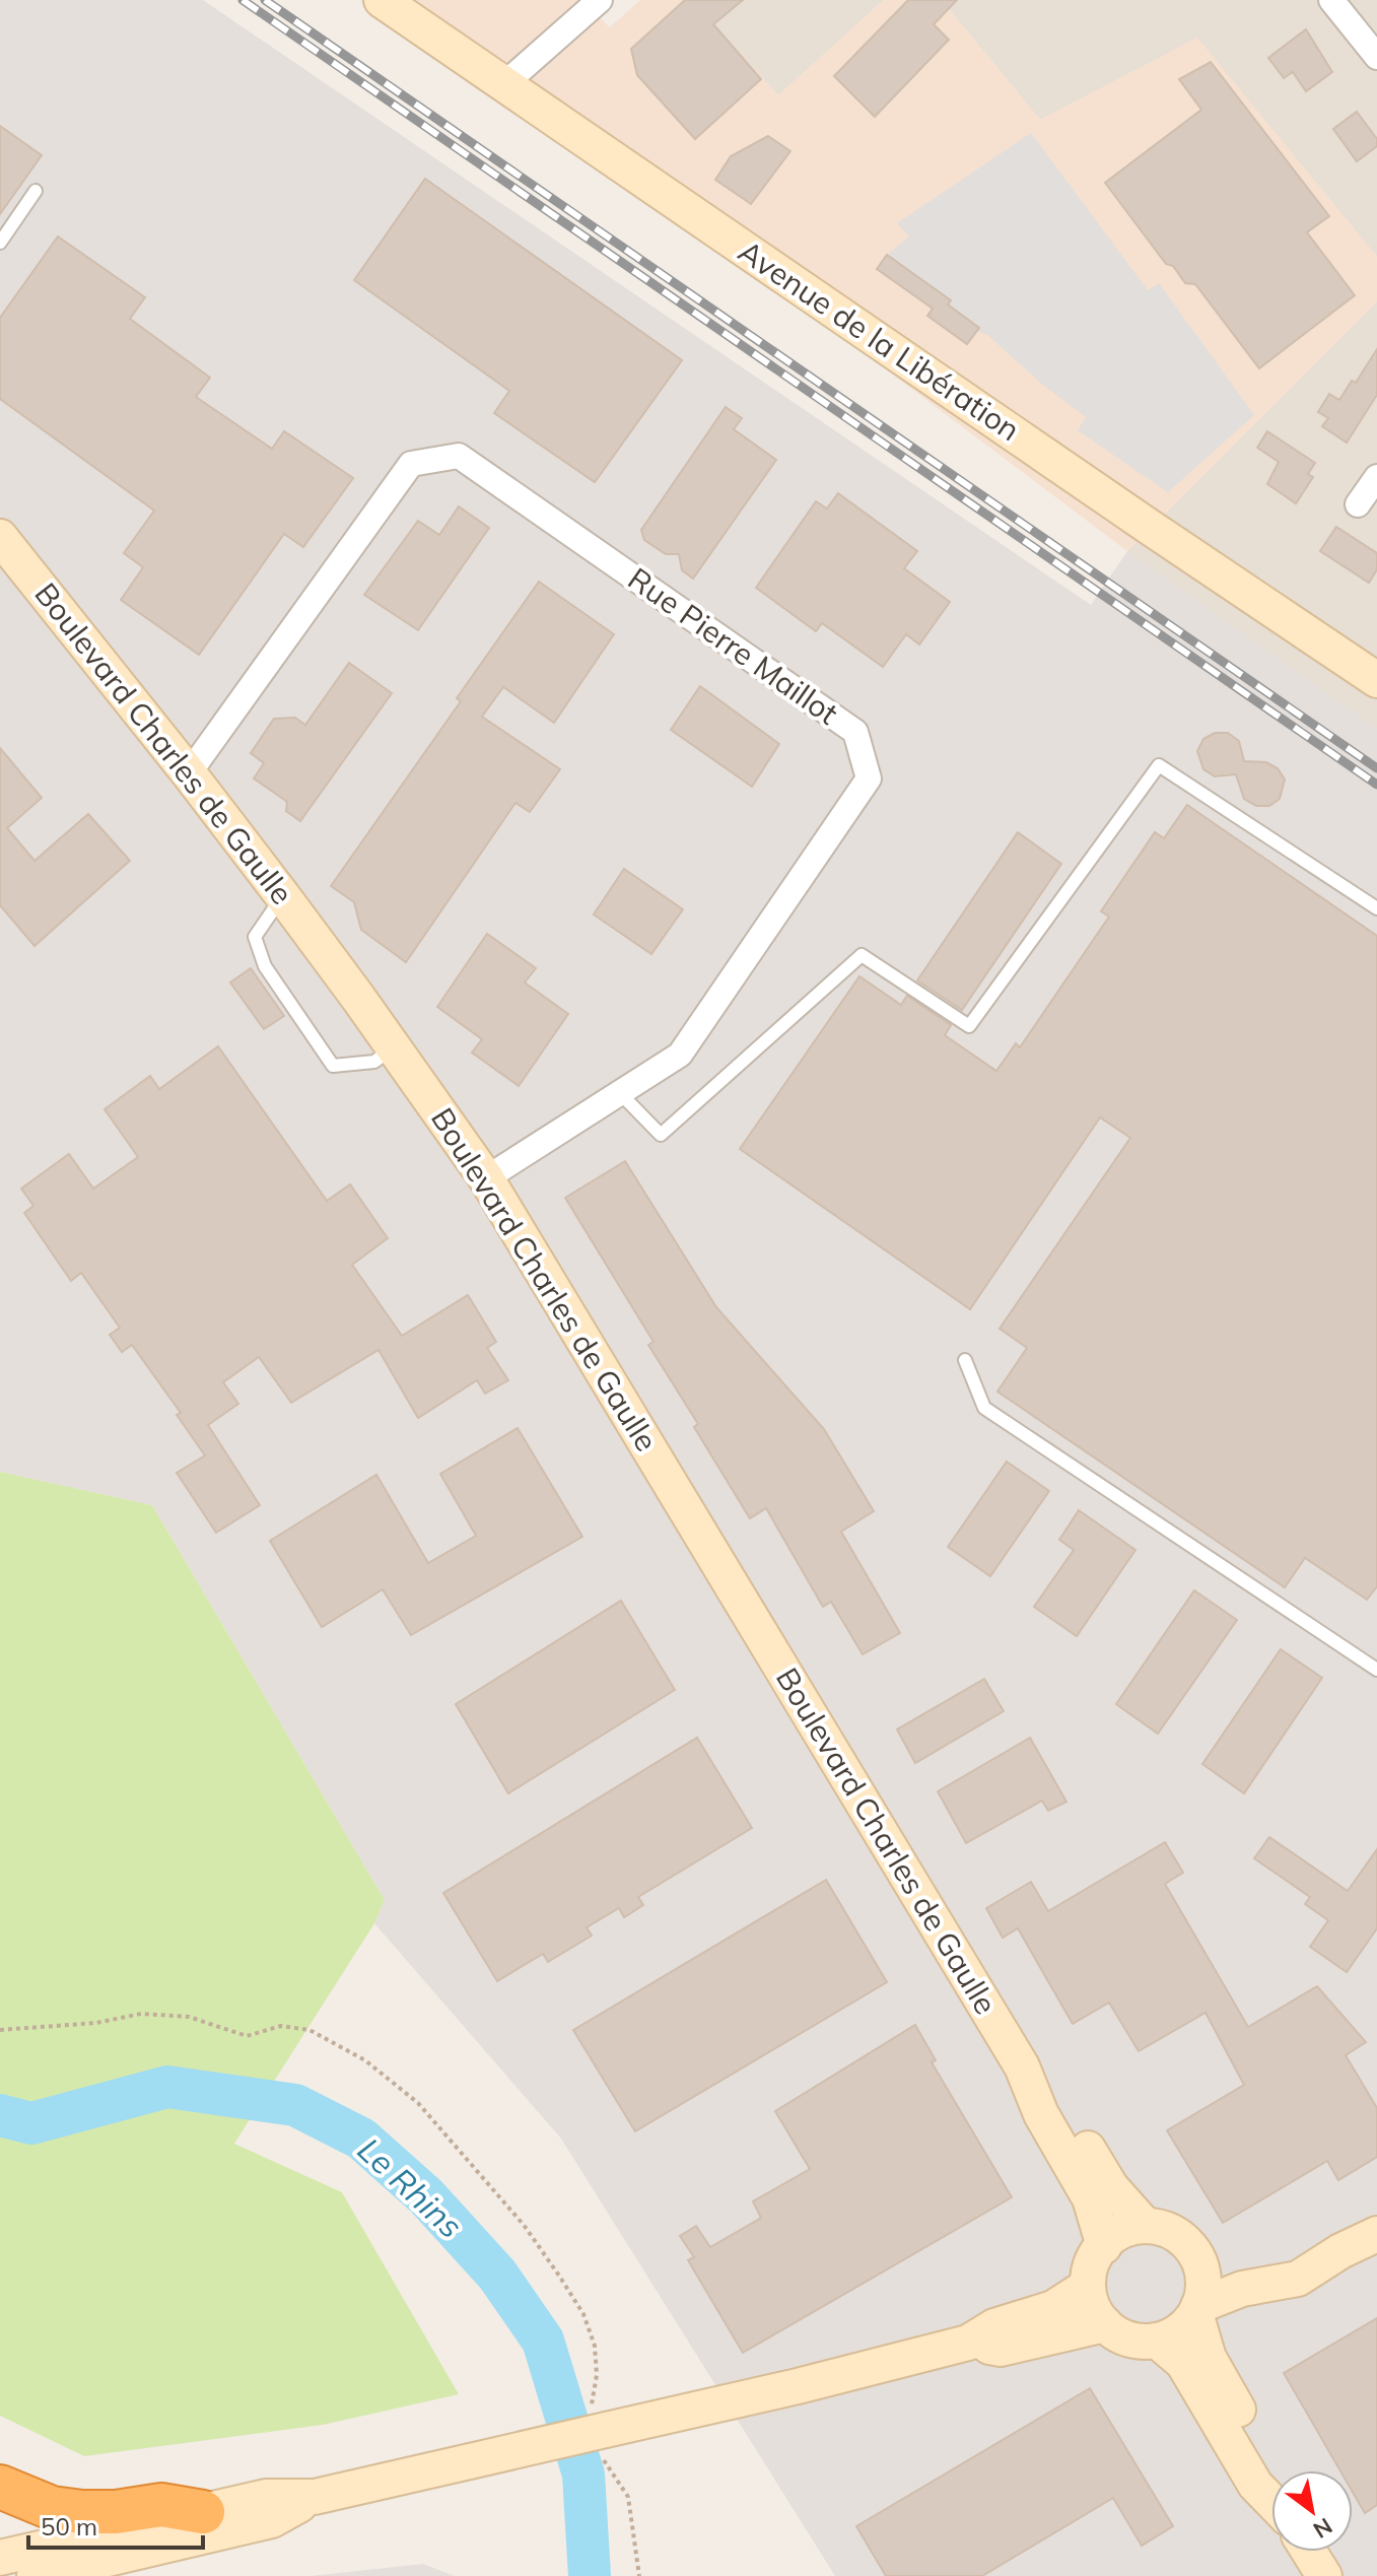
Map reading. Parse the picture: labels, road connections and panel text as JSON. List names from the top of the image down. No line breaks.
{"streets":{"street":["Avenue de la Libération","Rue Pierre Maillot","Boulevard Charles de Gaulle"]},"crossings":[["Rue Pierre Maillot","Boulevard Charles de Gaulle"]],"water":["Le Rhins"],"scale_bar":"50 m","north":"bottom right"}
